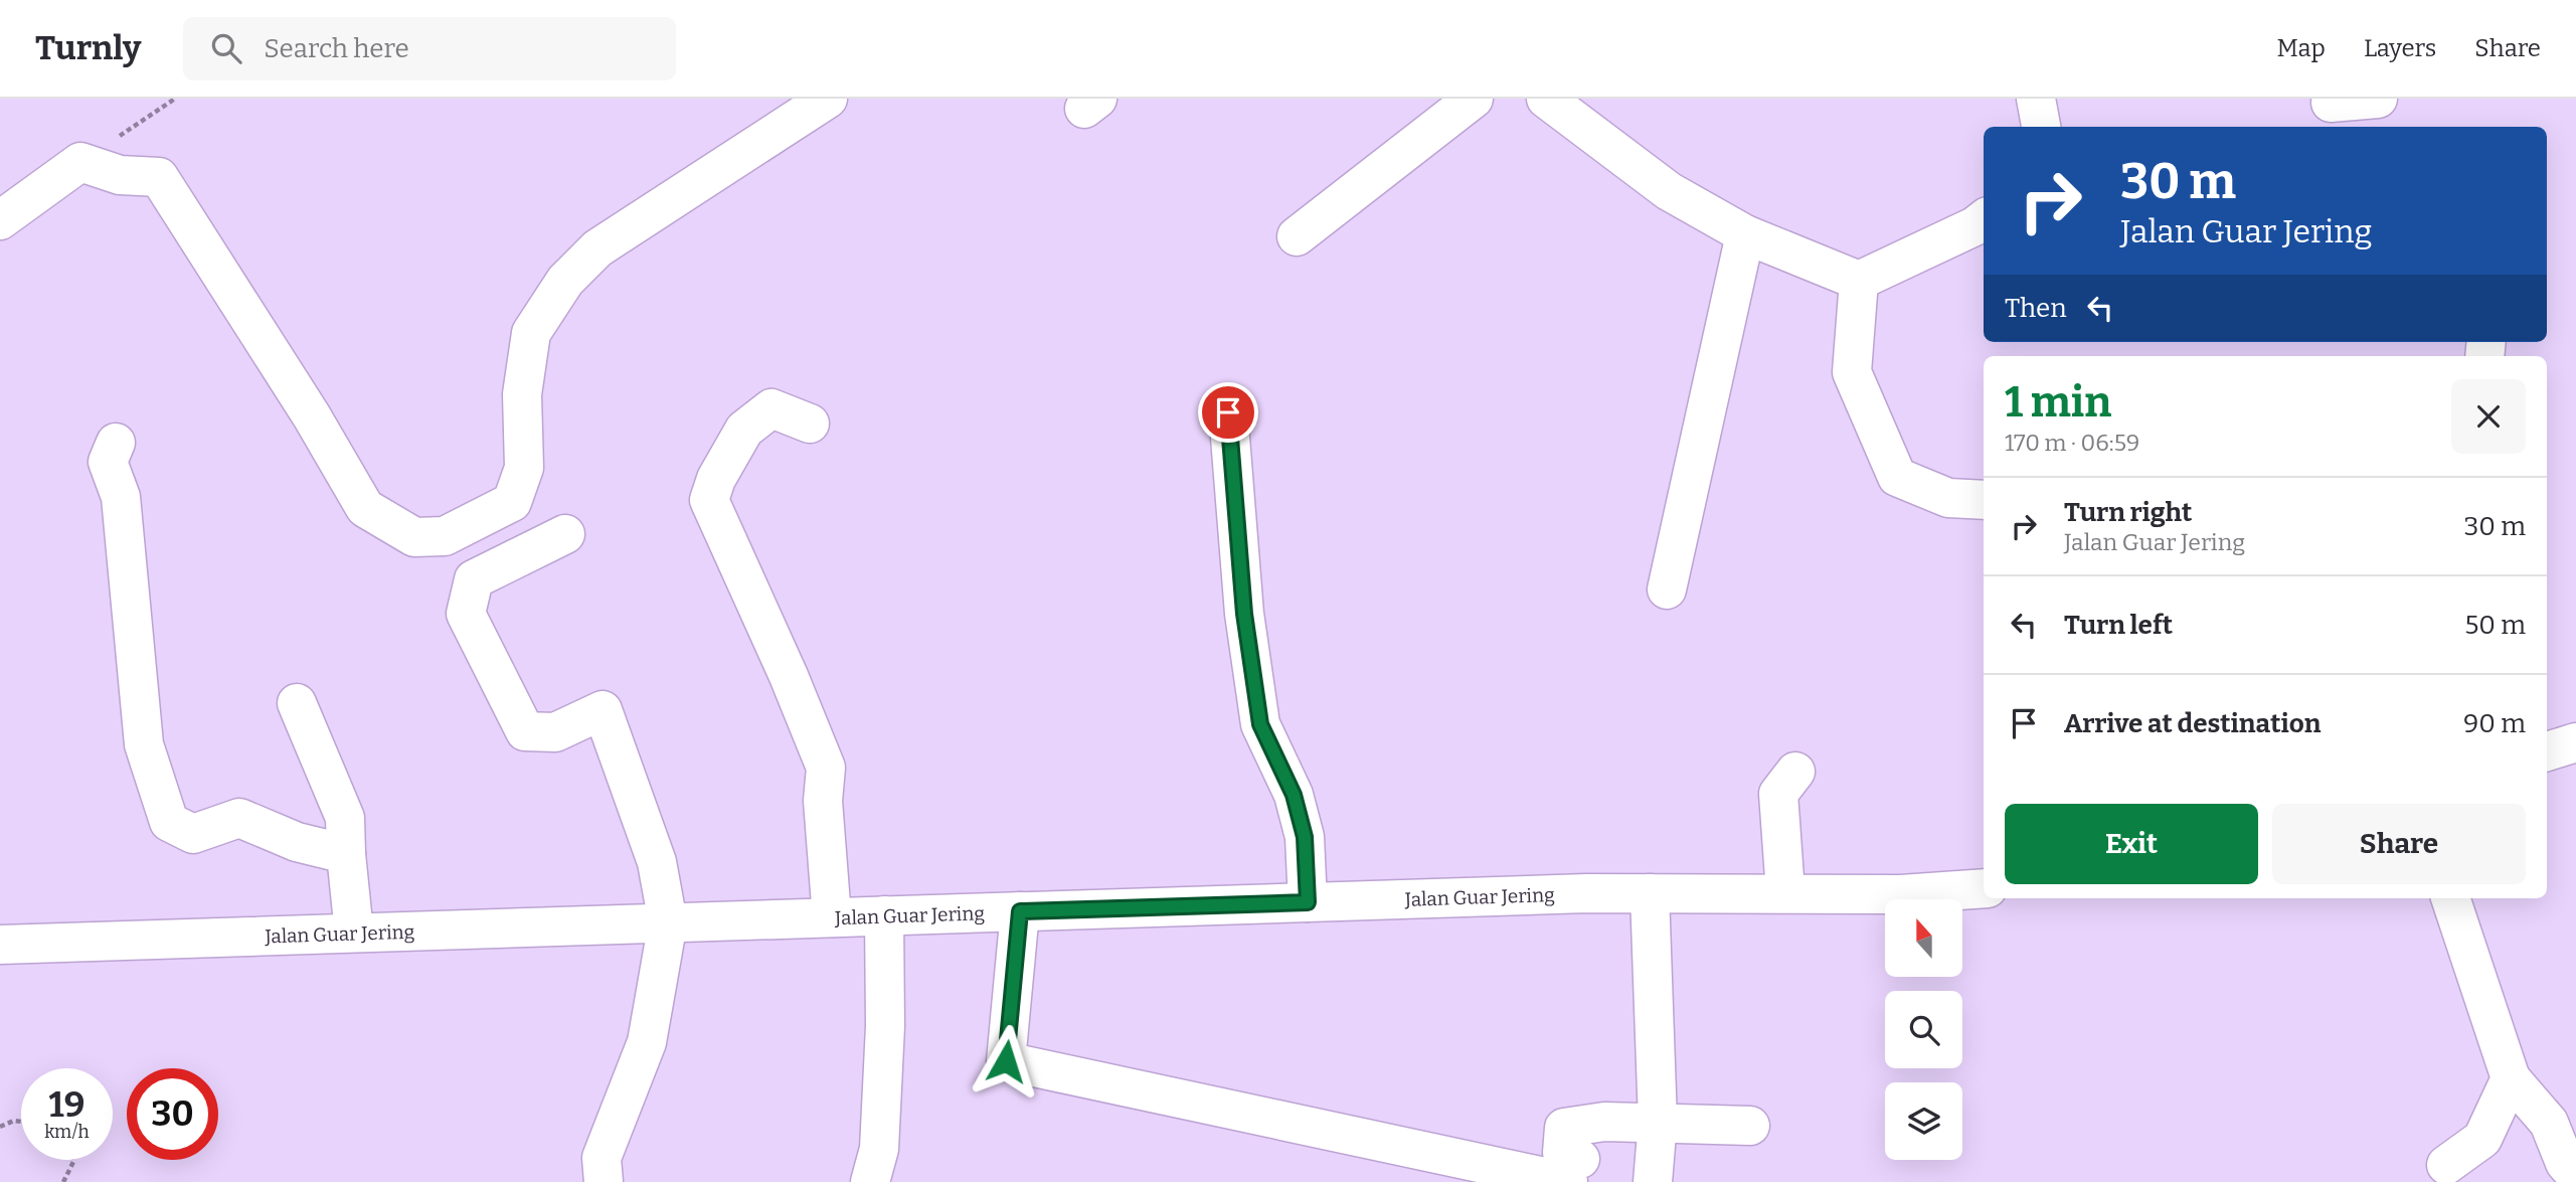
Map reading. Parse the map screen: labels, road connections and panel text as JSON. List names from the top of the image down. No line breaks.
{"streets":{"street":["Jalan Guar Jering"]},"north":"top","page":{"header":"Turnly","search":"Search here","nav":["Map","Layers","Share"],"turn":["30 m","Jalan Guar Jering"],"then":"Then","heading":["1 min","170 m · 06:59"],"list":[{"name":"Turn right","note":"Jalan Guar Jering","value":"30 m"},{"name":"Turn left","value":"50 m"},{"name":"Arrive at destination","value":"90 m"}],"buttons":["Exit","Share"],"speed":"19 km/h","limit":"30"}}
